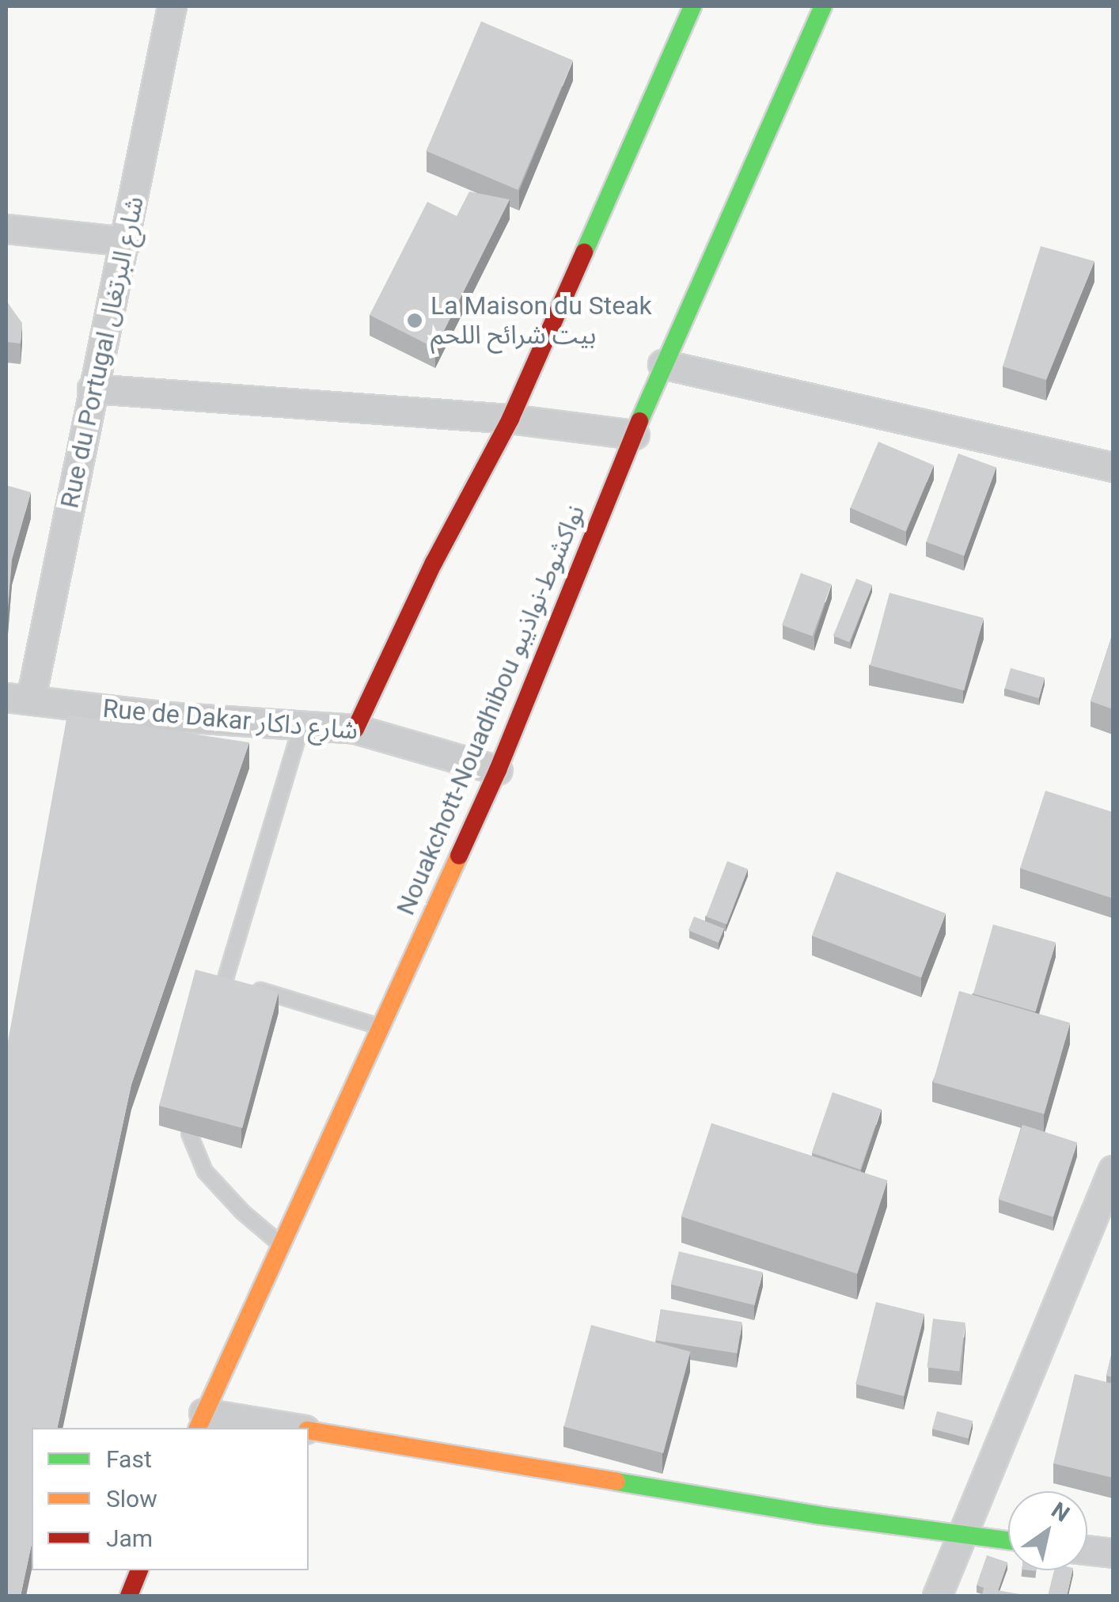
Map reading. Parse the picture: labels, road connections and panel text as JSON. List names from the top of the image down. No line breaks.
{"streets":{"main road":["Nouakchott-Nouadhibou نواكشوط-نواذيبو"],"street":["Rue du Portugal شارع البرتغال","Rue de Dakar شارع داكار"]},"crossings":[["Rue du Portugal شارع البرتغال","Rue de Dakar شارع داكار"],["Nouakchott-Nouadhibou نواكشوط-نواذيبو","Rue de Dakar شارع داكار"]],"places":["La Maison du Steak بيت شرائح اللحم"],"legend":["Fast","Slow","Jam"],"north":"top right"}
